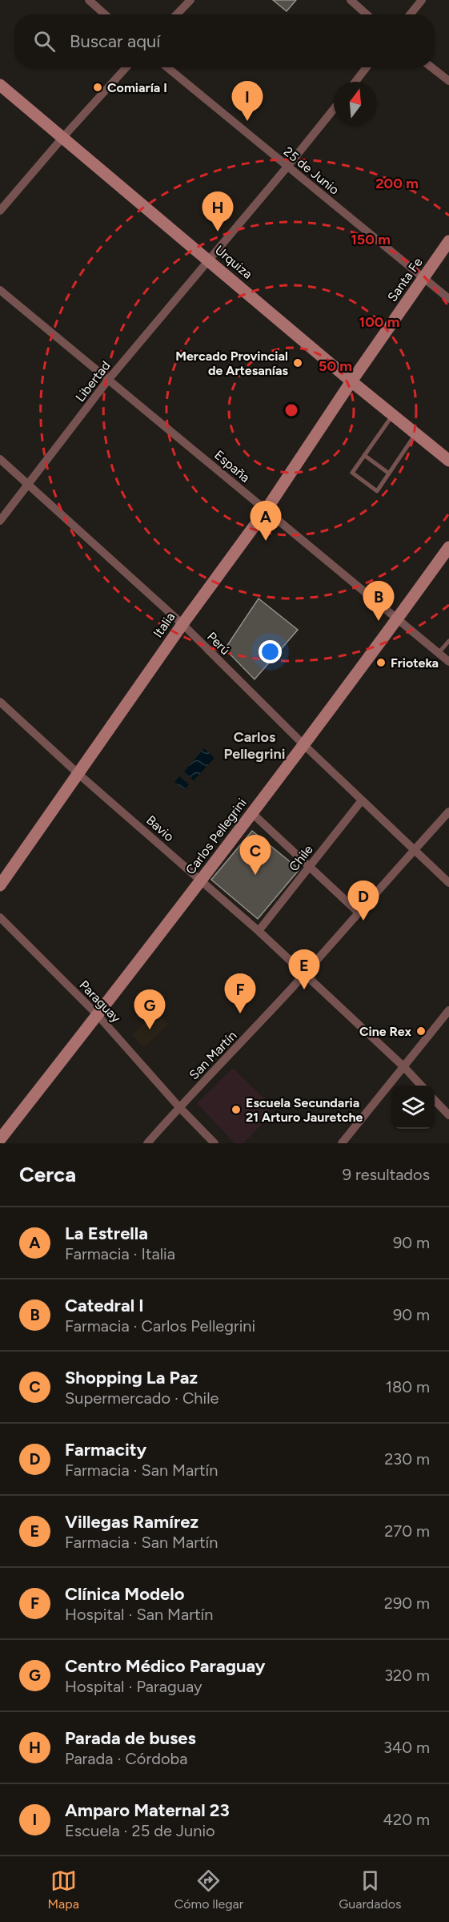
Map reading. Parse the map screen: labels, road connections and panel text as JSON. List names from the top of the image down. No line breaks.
{"streets":{"street":["25 de Junio","Urquiza","Santa Fe","Libertad","España","Italia","Perú","Bavio","Carlos Pellegrini","Chile","Paraguay","San Martín"]},"crossings":[["25 de Junio","Santa Fe"],["25 de Junio","Libertad"],["Urquiza","Santa Fe"],["Urquiza","Libertad"],["Urquiza","Italia"],["Santa Fe","Italia"],["Libertad","España"],["Libertad","Perú"],["España","Italia"],["España","Carlos Pellegrini"],["Italia","Perú"],["Italia","Bavio"],["Perú","Carlos Pellegrini"],["Perú","Chile"],["Perú","San Martín"],["Bavio","Carlos Pellegrini"],["Bavio","Chile"],["Bavio","San Martín"],["Carlos Pellegrini","Paraguay"],["Paraguay","San Martín"]],"districts":["Carlos Pellegrini"],"places":["Comiaría I","Mercado Provincial de Artesanías","Frioteka","Cine Rex","Escuela Secundaria 21 Arturo Jauretche"],"north":"top","page":{"search":"Buscar aquí","pins":["I","H","A","B","C","D","E","F","G"],"heading":["Cerca","9 resultados"],"list":[{"mark":"A","name":"La Estrella","note":"Farmacia · Italia","value":"90 m"},{"mark":"B","name":"Catedral I","note":"Farmacia · Carlos Pellegrini","value":"90 m"},{"mark":"C","name":"Shopping La Paz","note":"Supermercado · Chile","value":"180 m"},{"mark":"D","name":"Farmacity","note":"Farmacia · San Martín","value":"230 m"},{"mark":"E","name":"Villegas Ramírez","note":"Farmacia · San Martín","value":"270 m"},{"mark":"F","name":"Clínica Modelo","note":"Hospital · San Martín","value":"290 m"},{"mark":"G","name":"Centro Médico Paraguay","note":"Hospital · Paraguay","value":"320 m"},{"mark":"H","name":"Parada de buses","note":"Parada · Córdoba","value":"340 m"},{"mark":"I","name":"Amparo Maternal 23","note":"Escuela · 25 de Junio","value":"420 m"}],"nav":["Mapa","Cómo llegar","Guardados"]},"rings":["200 m","150 m","100 m","50 m"]}
